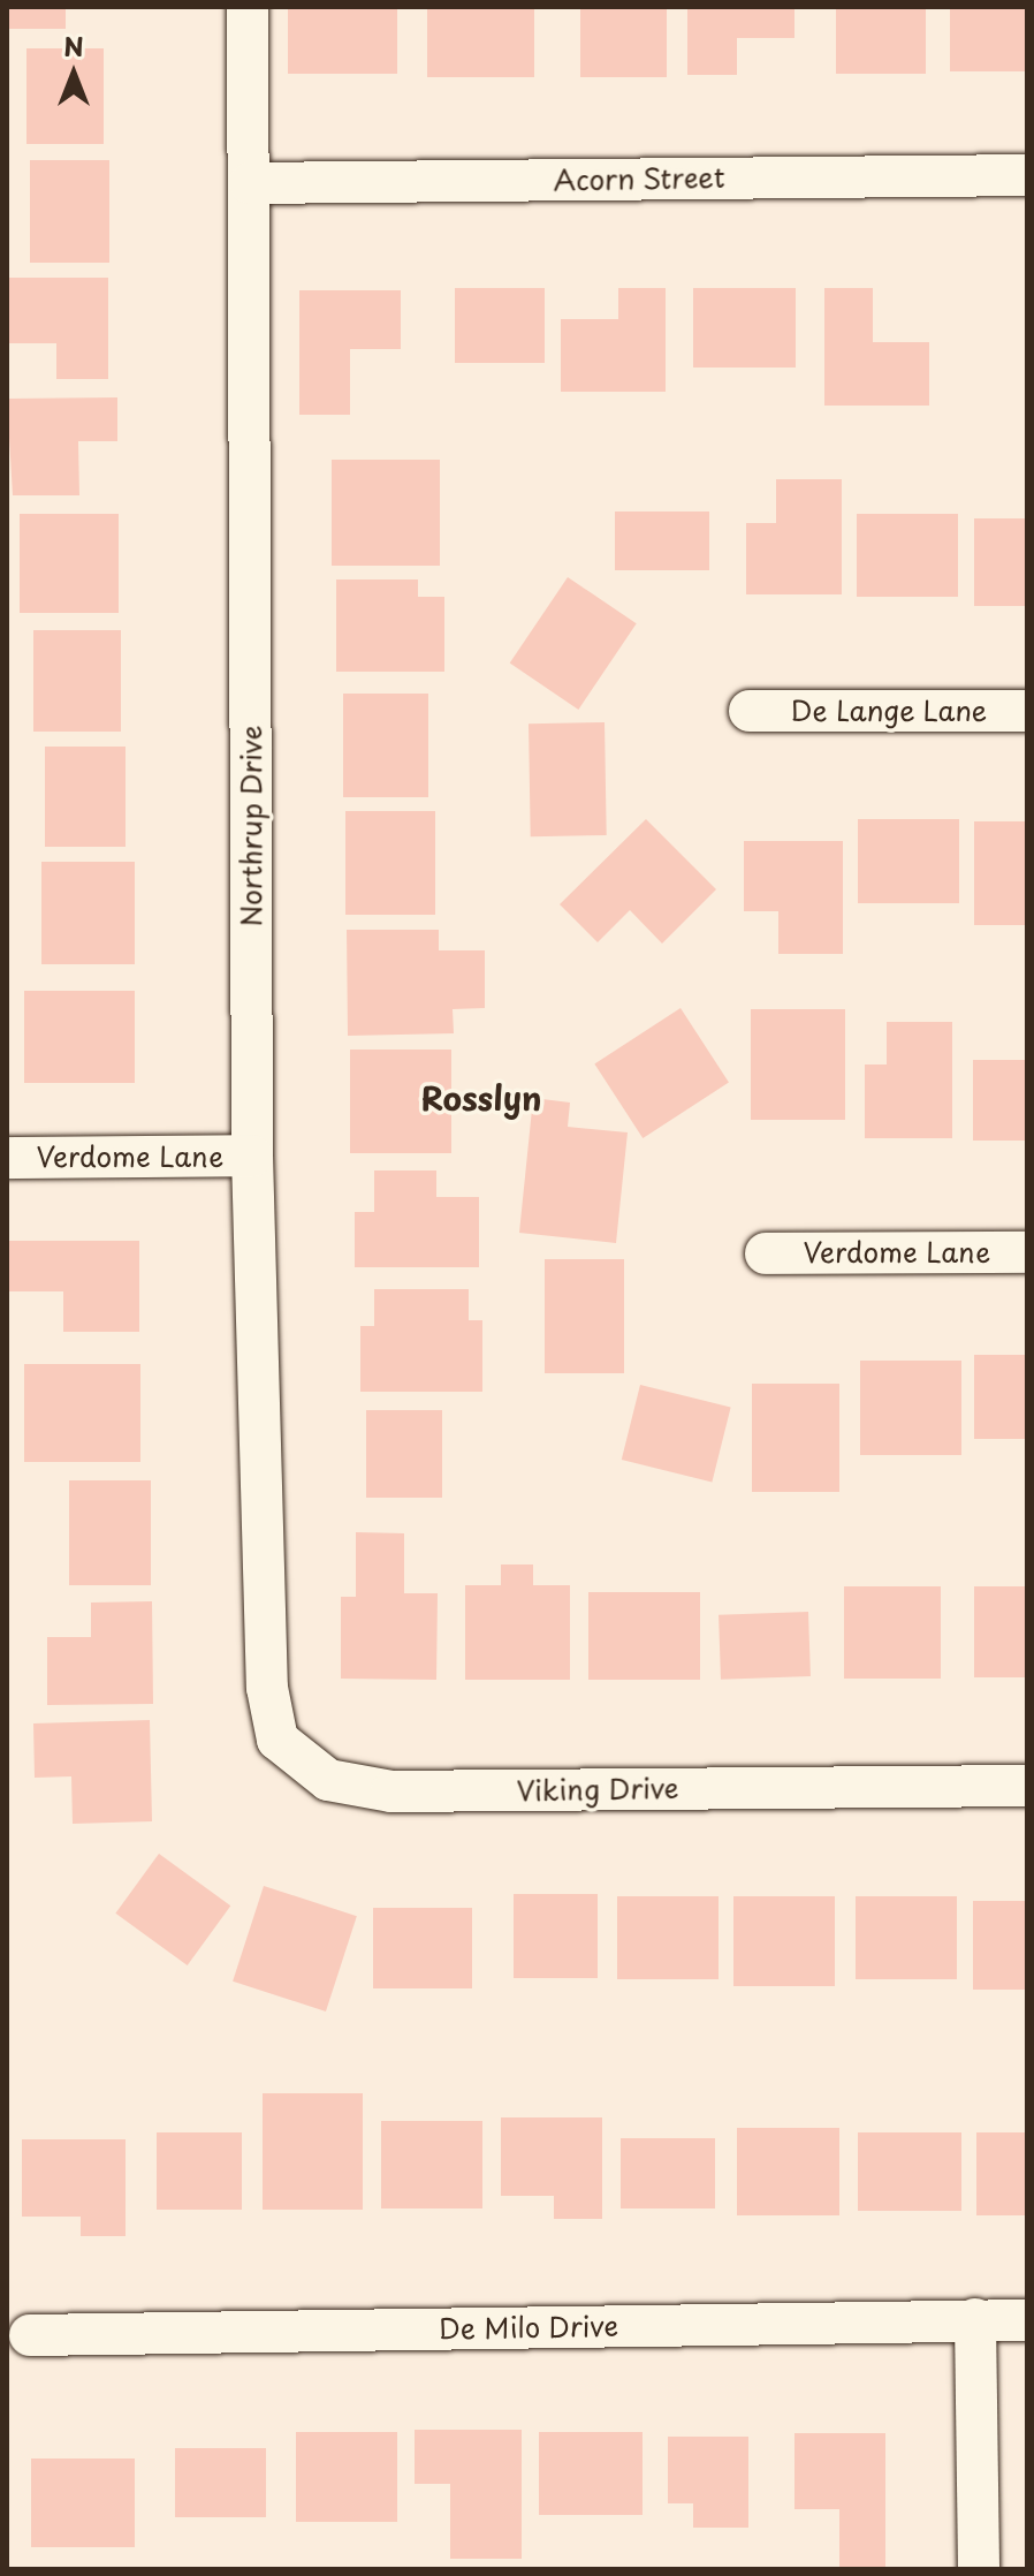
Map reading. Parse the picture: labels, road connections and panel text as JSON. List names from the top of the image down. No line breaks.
{"streets":{"street":["Acorn Street","De Lange Lane","Northrup Drive","Verdome Lane","Viking Drive","De Milo Drive"]},"crossings":[["Acorn Street","Northrup Drive"],["Northrup Drive","Verdome Lane"],["Northrup Drive","Viking Drive"]],"districts":["Rosslyn"],"north":"top"}
